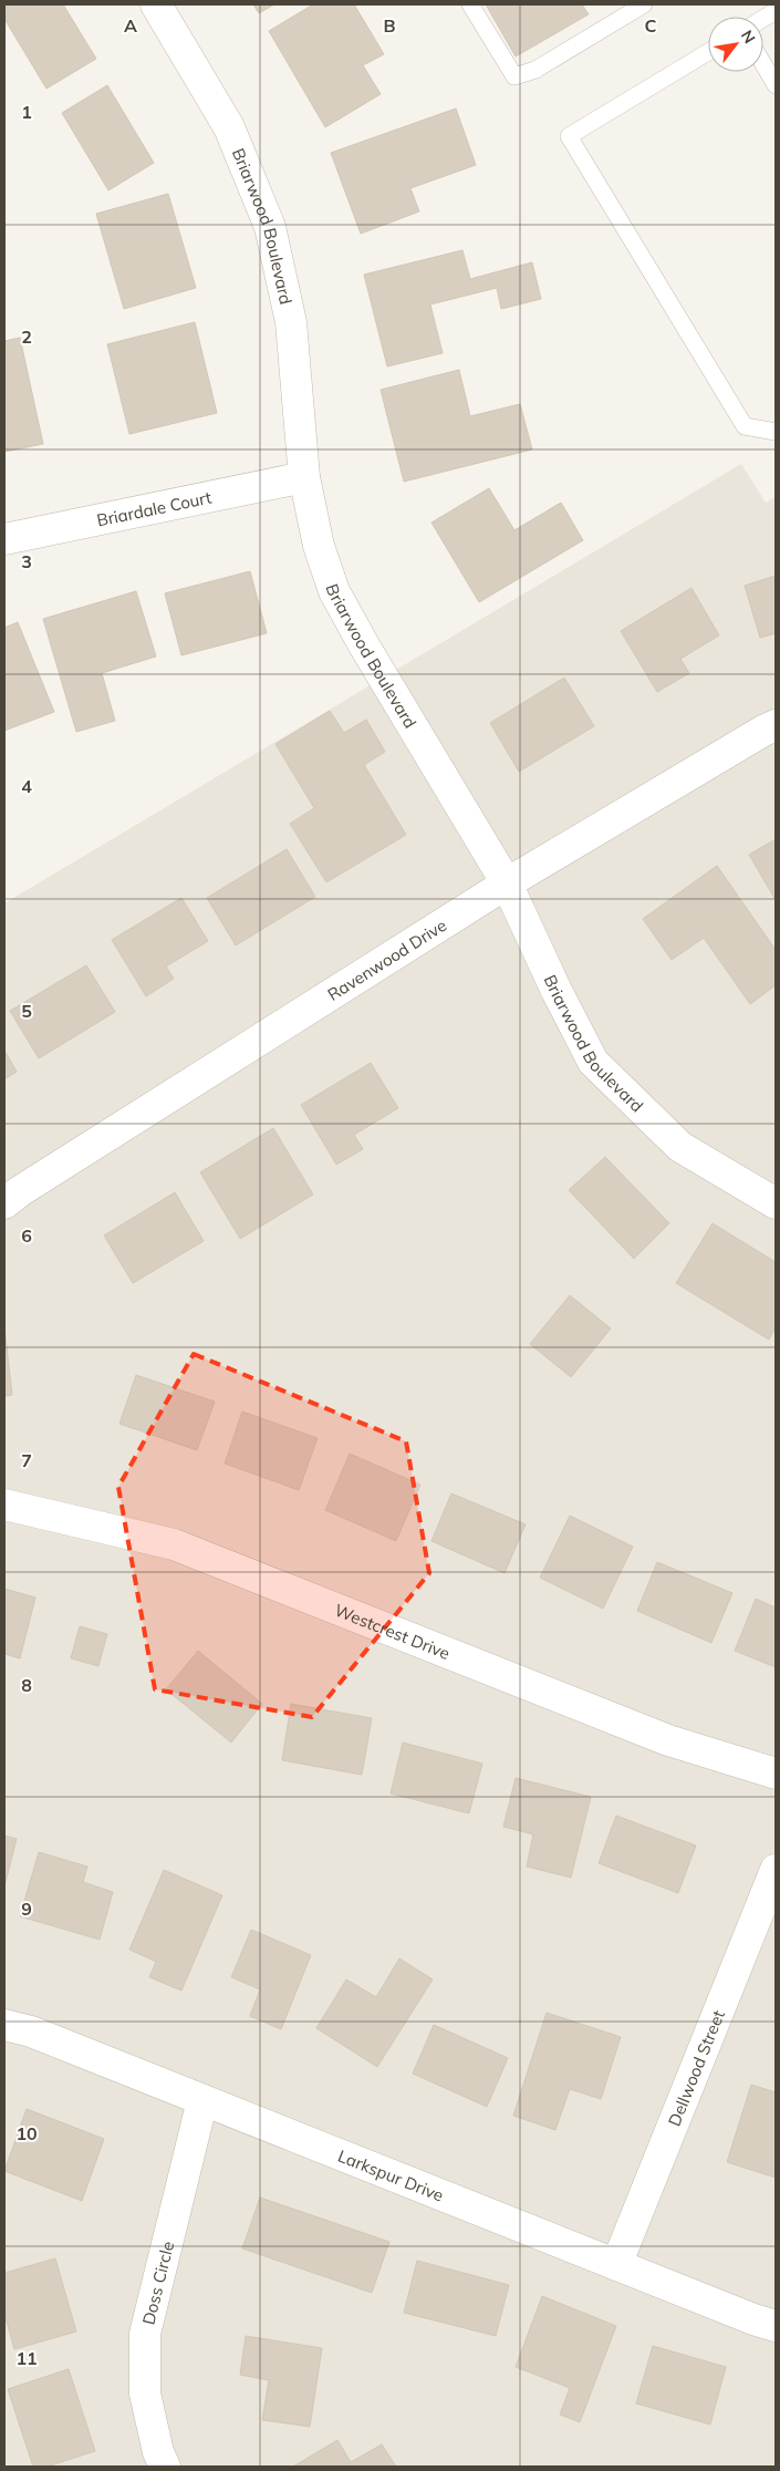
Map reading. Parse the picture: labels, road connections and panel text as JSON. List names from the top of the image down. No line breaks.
{"streets":{"street":["Briarwood Boulevard","Briardale Court","Ravenwood Drive","Westcrest Drive","Dellwood Street","Larkspur Drive","Doss Circle"]},"crossings":[["Briarwood Boulevard","Briardale Court"],["Briarwood Boulevard","Ravenwood Drive"],["Dellwood Street","Larkspur Drive"],["Larkspur Drive","Doss Circle"]],"north":"top right","grid":{"columns":["A","B","C"],"rows":["1","2","3","4","5","6","7","8","9","10","11"]}}
